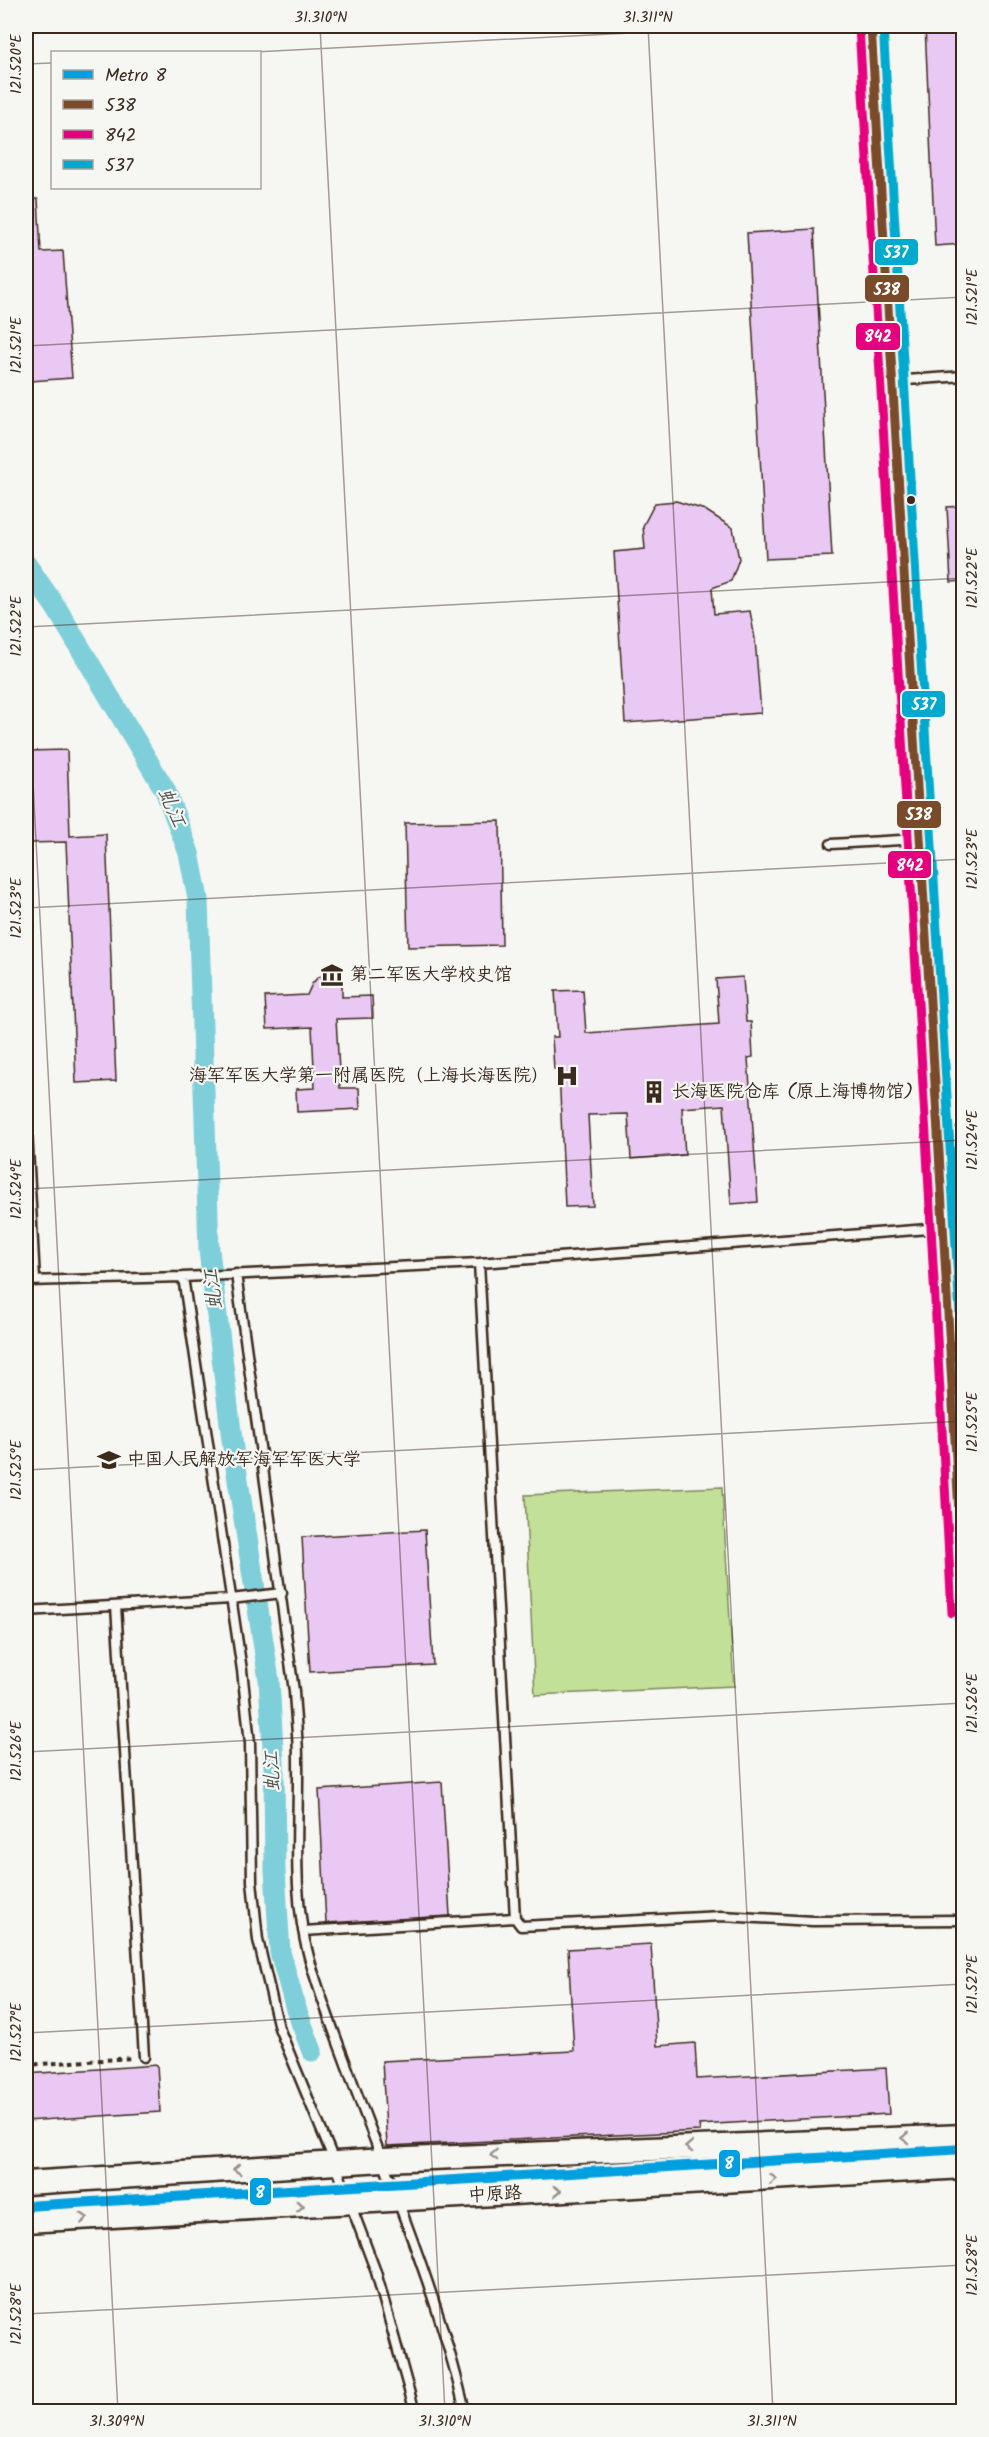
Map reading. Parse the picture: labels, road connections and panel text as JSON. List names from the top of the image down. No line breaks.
{"streets":{"main road":["中原路"]},"water":["虬江"],"places":{"museum":["第二军医大学校史馆"],"hospital":["海军军医大学第一附属医院（上海长海医院）"],"building":["长海医院仓库 (原上海博物馆)"],"school or university":["中国人民解放军海军军医大学"]},"lines":["transit line 538","transit line 537","transit line 842","metro line 8"],"legend":["Metro 8","538","842","537"],"coordinates":["31.310°N","31.311°N","121.520°E","121.521°E","121.522°E","121.523°E","121.524°E","121.525°E","121.526°E","121.527°E","121.528°E","31.309°N"]}
